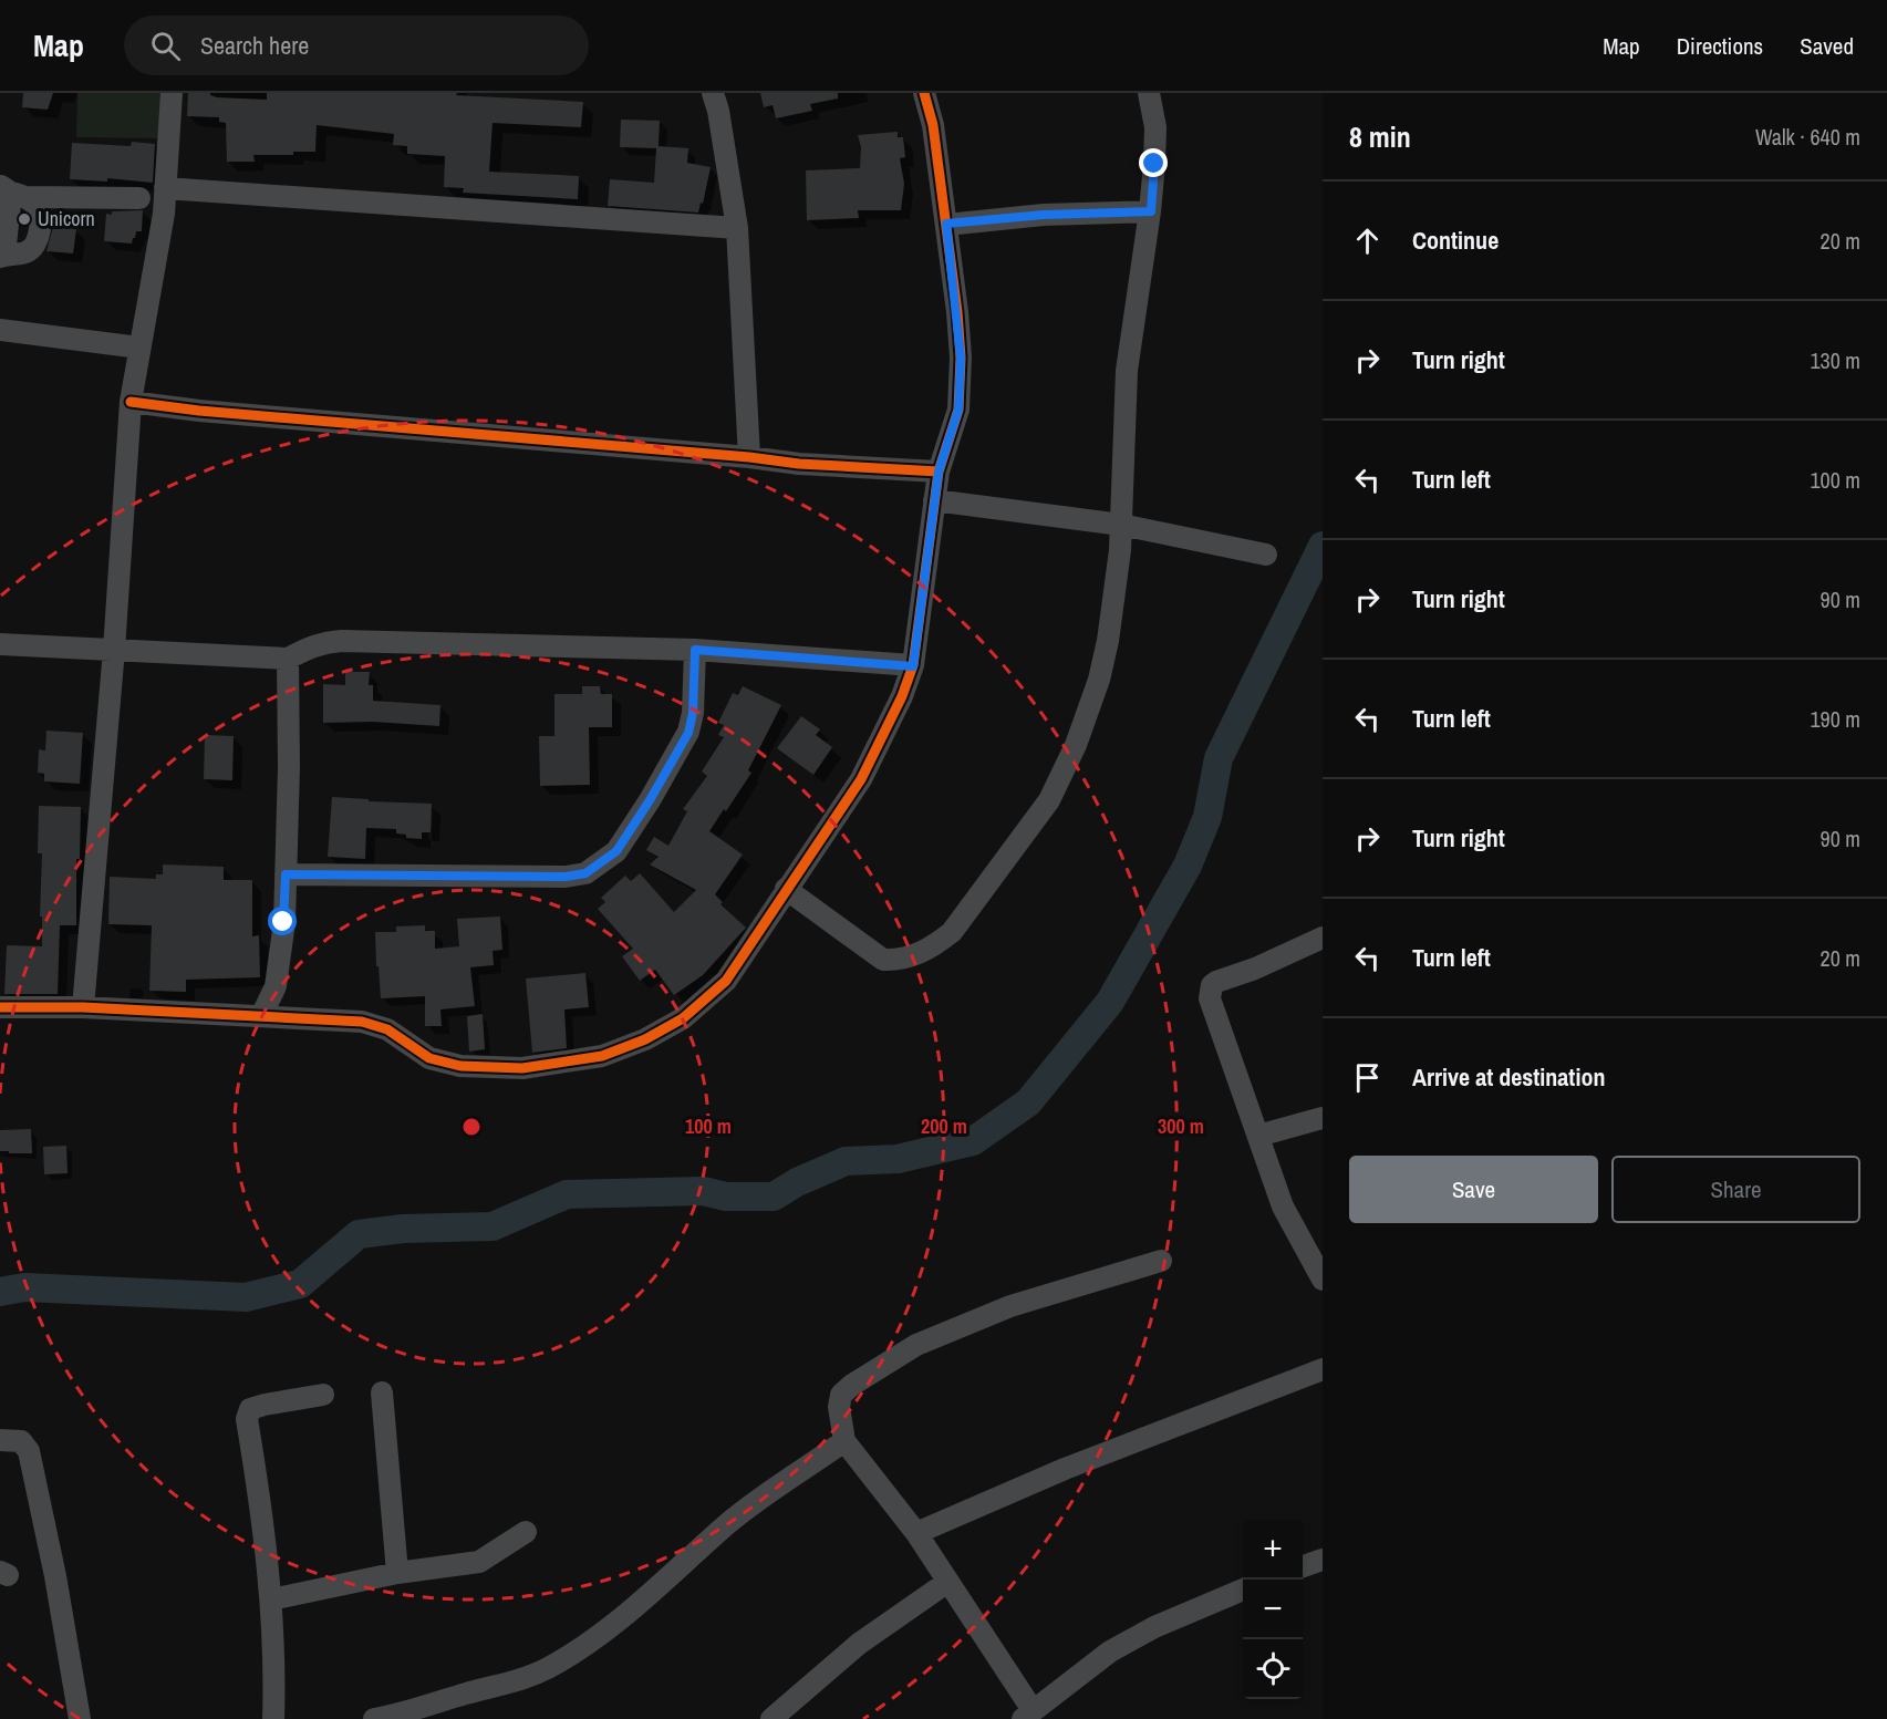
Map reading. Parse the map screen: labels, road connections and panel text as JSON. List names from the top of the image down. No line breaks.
{"places":["Unicorn"],"page":{"header":"Map","search":"Search here","nav":["Map","Directions","Saved"],"heading":["8 min","Walk · 640 m"],"list":[["Continue","20 m"],["Turn right","130 m"],["Turn left","100 m"],["Turn right","90 m"],["Turn left","190 m"],["Turn right","90 m"],["Turn left","20 m"],"Arrive at destination"],"buttons":["Save","Share"],"map_buttons":["+","−"]},"rings":["100 m","200 m","300 m"]}
